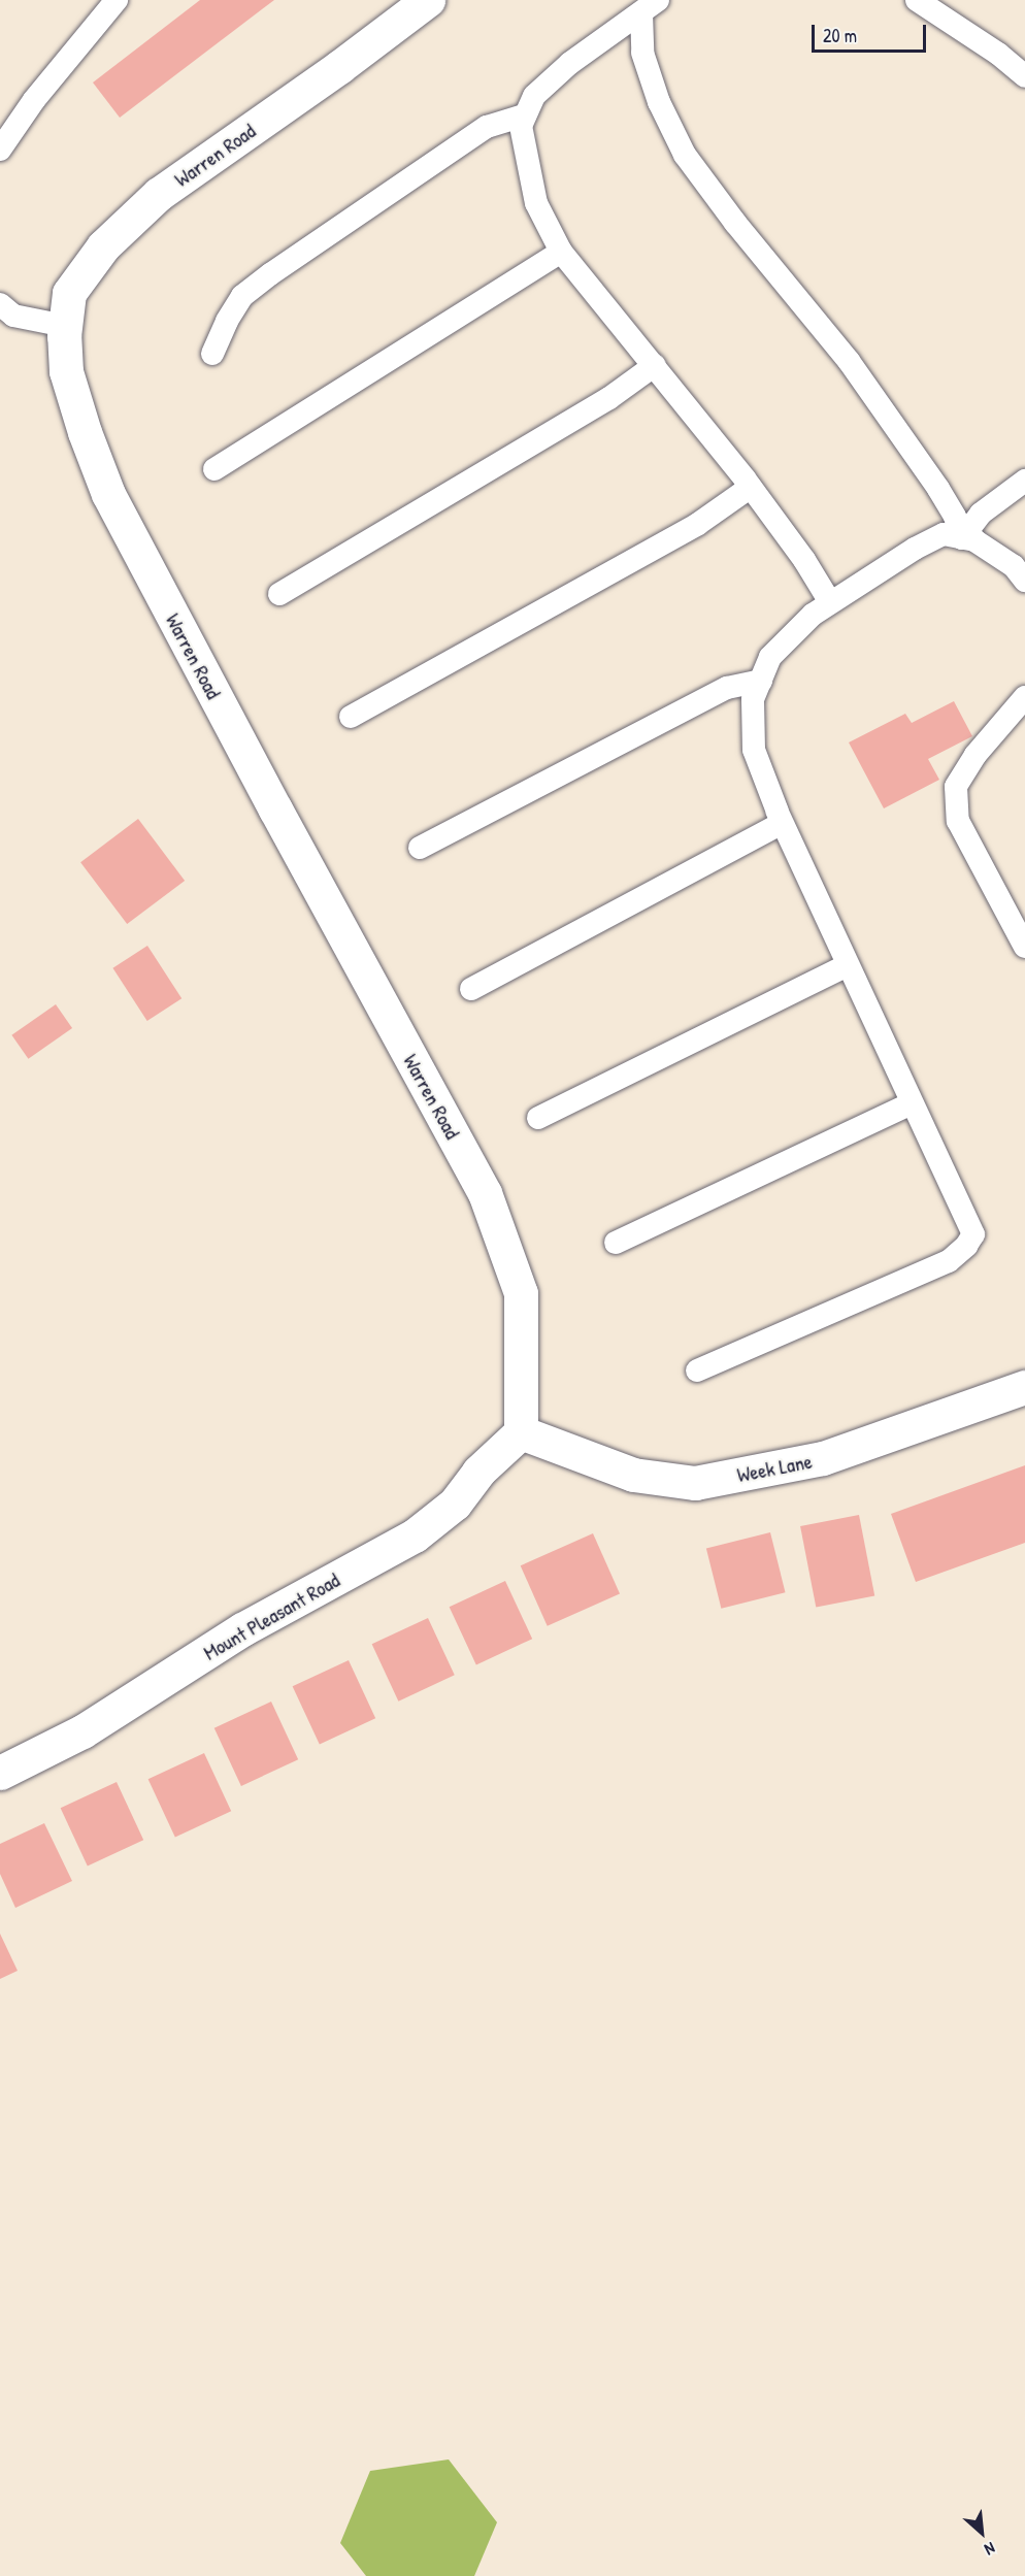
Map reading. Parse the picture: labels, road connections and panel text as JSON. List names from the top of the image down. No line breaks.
{"streets":{"street":["Warren Road","Week Lane","Mount Pleasant Road"]},"crossings":[["Warren Road","Week Lane"],["Warren Road","Mount Pleasant Road"],["Week Lane","Mount Pleasant Road"]],"scale_bar":"20 m","north":"bottom right"}
